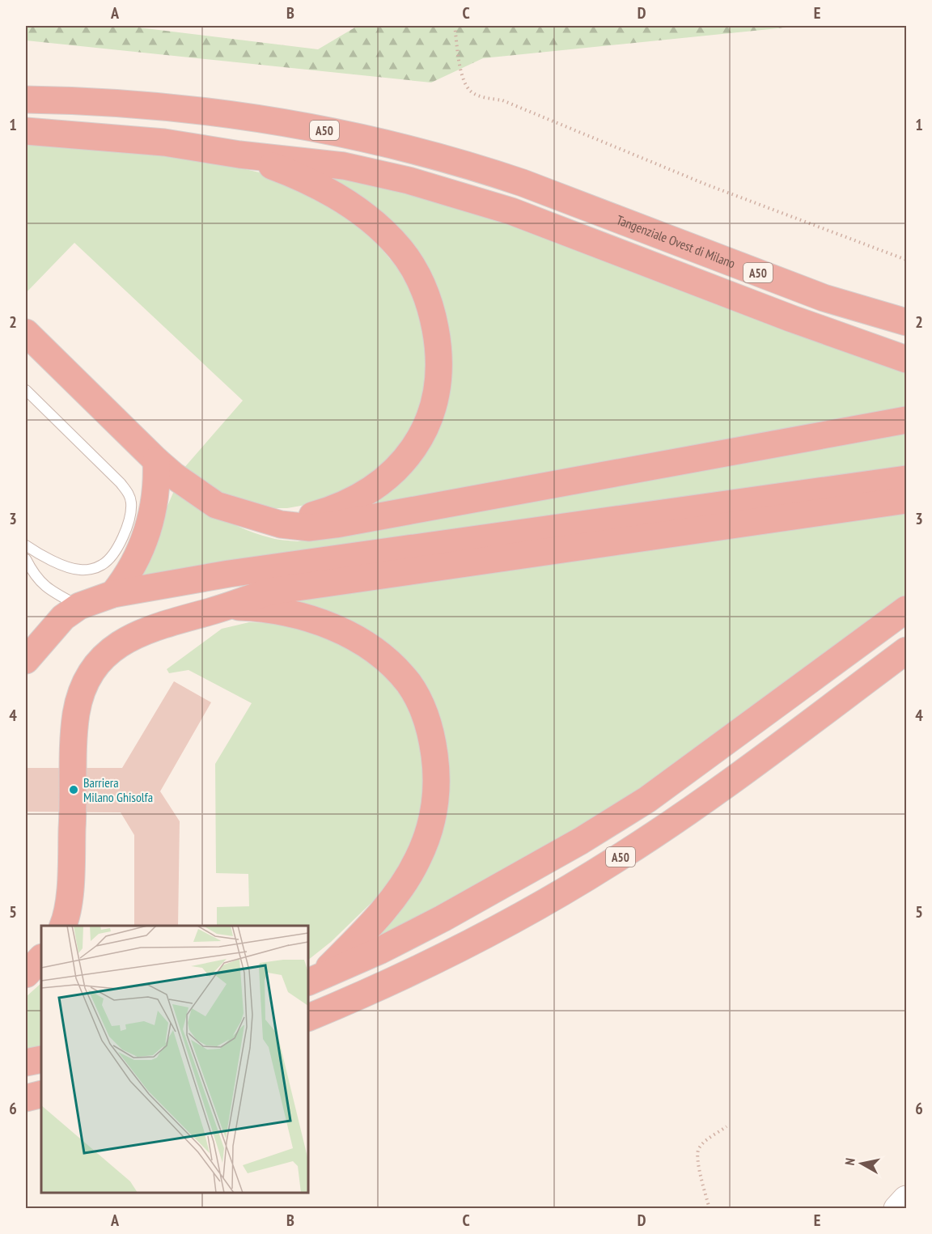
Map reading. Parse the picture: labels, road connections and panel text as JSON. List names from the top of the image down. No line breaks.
{"streets":{"highway":["A50","Tangenziale Ovest di Milano"]},"places":["Barriera Milano Ghisolfa"],"north":"left","grid":{"columns":["A","B","C","D","E"],"rows":["1","2","3","4","5","6"]}}
